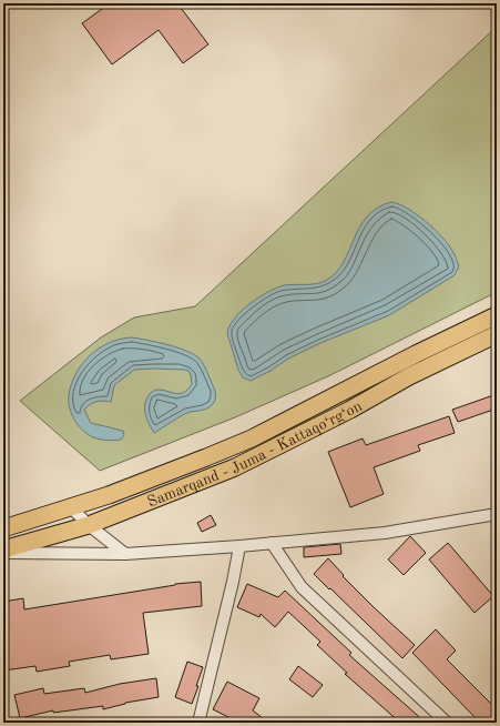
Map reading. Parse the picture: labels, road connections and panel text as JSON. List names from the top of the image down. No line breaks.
{"streets":{"main road":["Samarqand - Juma - Kattaqo‘rg‘on"]}}
